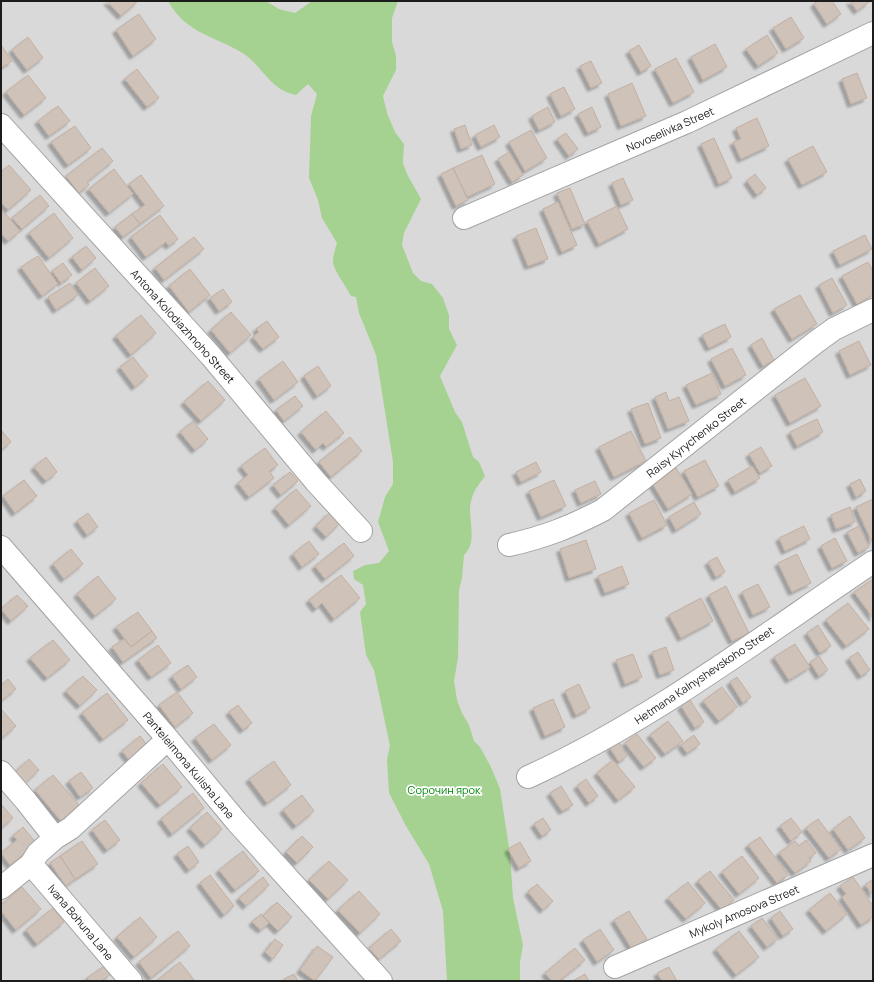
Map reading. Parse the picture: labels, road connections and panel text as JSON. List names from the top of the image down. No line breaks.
{"streets":{"street":["Novoselivka Street","Antona Kolodiazhnoho Street","Raisy Kyrychenko Street","Hetmana Kalnyshevskoho Street","Panteleimona Kulisha Lane","Mykoly Amosova Street","Ivana Bohuna Lane"]},"parks":["Сорочин ярок"]}
